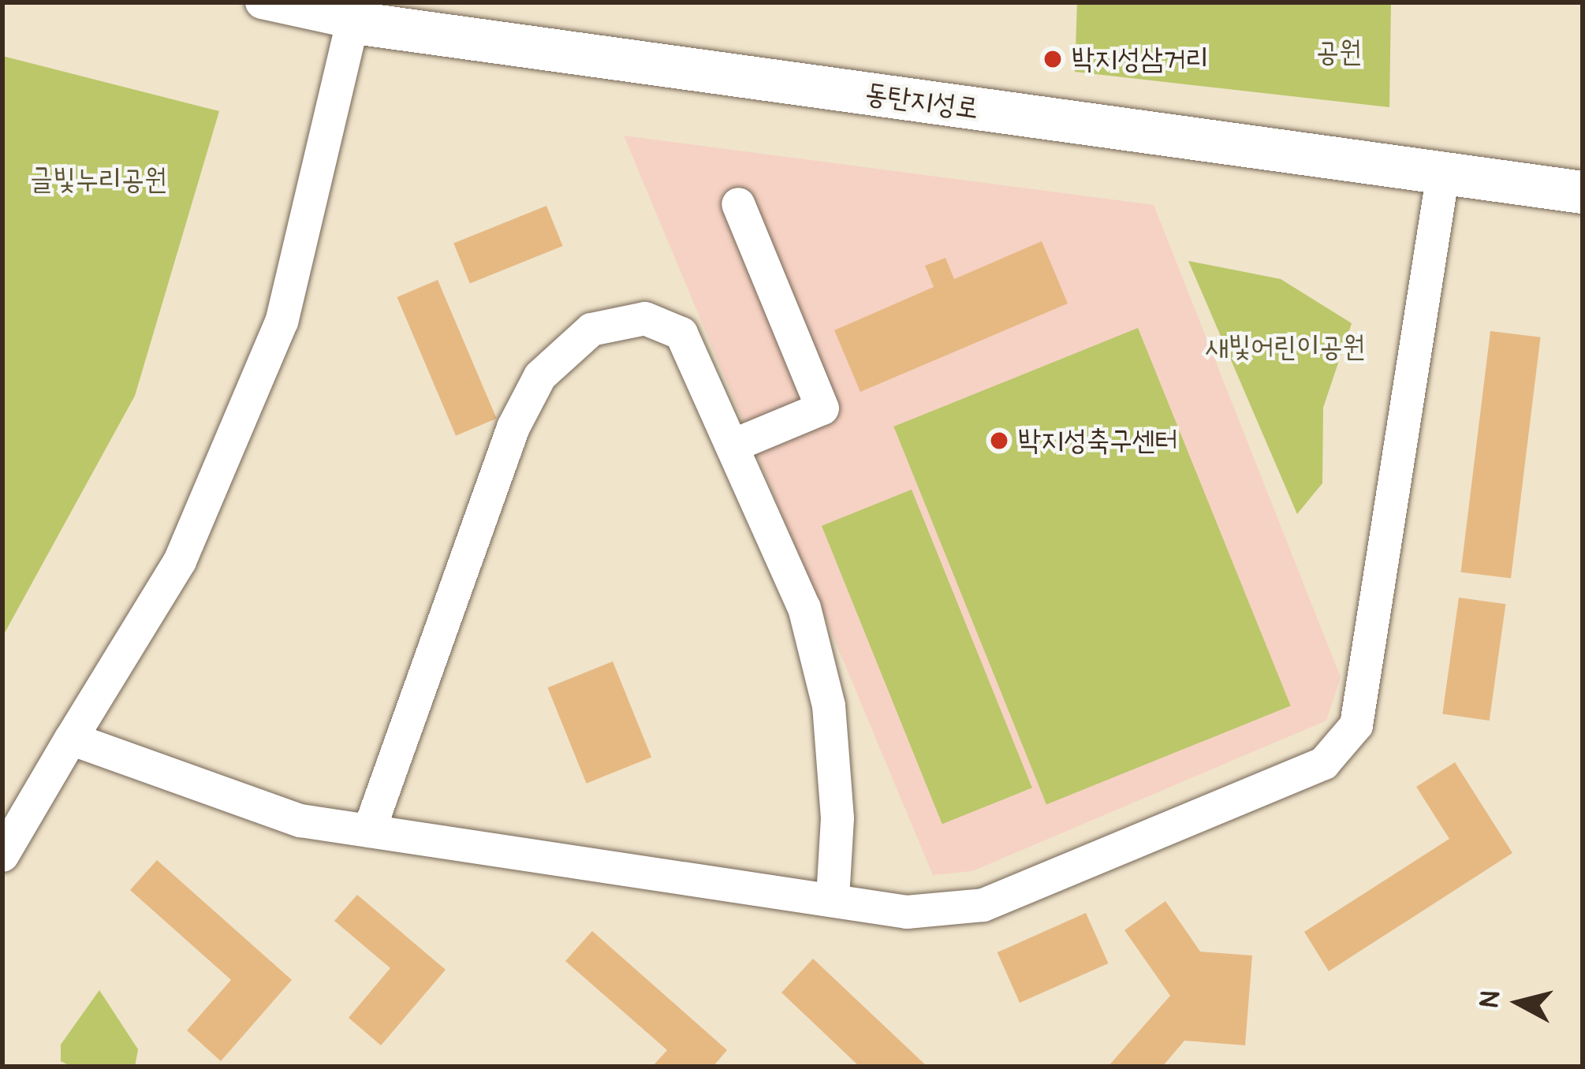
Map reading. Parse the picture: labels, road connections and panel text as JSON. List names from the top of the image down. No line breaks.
{"streets":{"main road":["동탄지성로"]},"parks":["공원","글빛누리공원","새빛어린이공원"],"places":["박지성삼거리","박지성축구센터"],"north":"left"}
